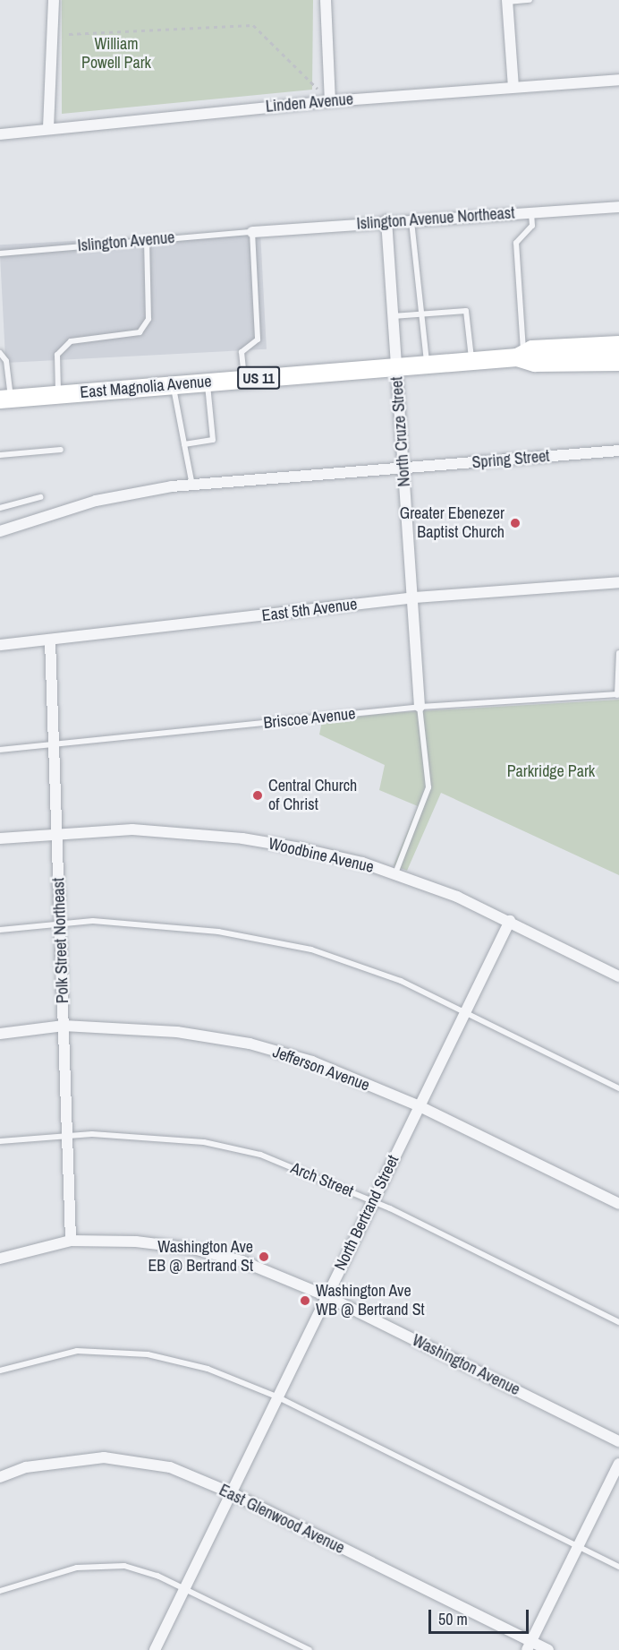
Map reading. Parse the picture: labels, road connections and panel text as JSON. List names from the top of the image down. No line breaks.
{"streets":{"main road":["US 11","East Magnolia Avenue"],"street":["Linden Avenue","Islington Avenue Northeast","North Cruze Street","Spring Street","East 5th Avenue","Woodbine Avenue","Polk Street Northeast","Jefferson Avenue","North Bertrand Street","Washington Avenue","East Glenwood Avenue"],"lane":["Islington Avenue","Briscoe Avenue","Arch Street"]},"crossings":[["Islington Avenue Northeast","Islington Avenue"],["Islington Avenue Northeast","North Cruze Street"],["East Magnolia Avenue","North Cruze Street"],["North Cruze Street","Spring Street"],["North Cruze Street","East 5th Avenue"],["North Cruze Street","Briscoe Avenue"],["East 5th Avenue","Polk Street Northeast"],["Briscoe Avenue","Polk Street Northeast"],["Woodbine Avenue","Polk Street Northeast"],["Woodbine Avenue","North Bertrand Street"],["Polk Street Northeast","Jefferson Avenue"],["Polk Street Northeast","Arch Street"],["Polk Street Northeast","Washington Avenue"],["Jefferson Avenue","North Bertrand Street"],["Arch Street","North Bertrand Street"],["North Bertrand Street","Washington Avenue"],["North Bertrand Street","East Glenwood Avenue"]],"parks":["William Powell Park","Parkridge Park"],"places":["Greater Ebenezer Baptist Church","Central Church of Christ","Washington Ave EB @ Bertrand St","Washington Ave WB @ Bertrand St"],"scale_bar":"50 m"}
